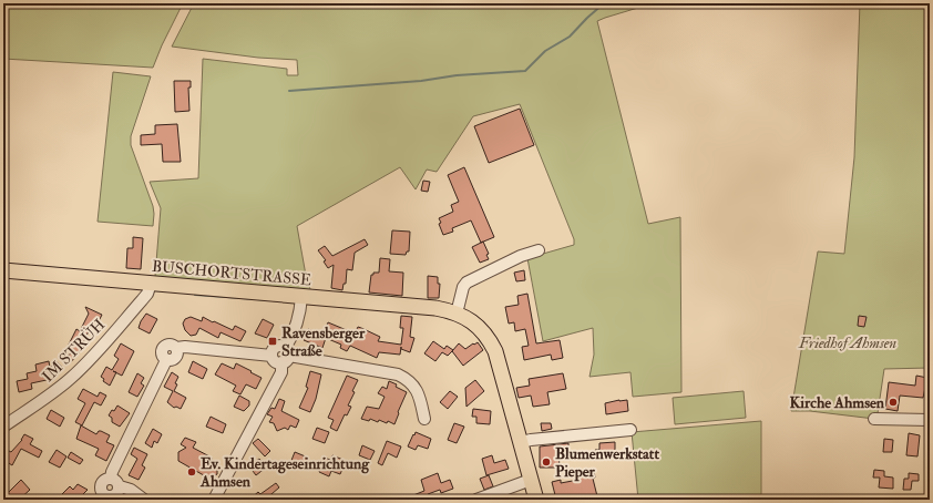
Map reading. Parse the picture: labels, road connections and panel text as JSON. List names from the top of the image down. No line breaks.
{"streets":{"main road":["BUSCHORTSTRASSE"],"street":["IM STRÜH"]},"crossings":[["BUSCHORTSTRASSE","IM STRÜH"]],"parks":["Friedhof Ahmsen"],"places":{"transit":["Ravensberger Straße"],"other":["Kirche Ahmsen","Blumenwerkstatt Pieper","Ev. Kindertageseinrichtung Ahmsen"]}}
